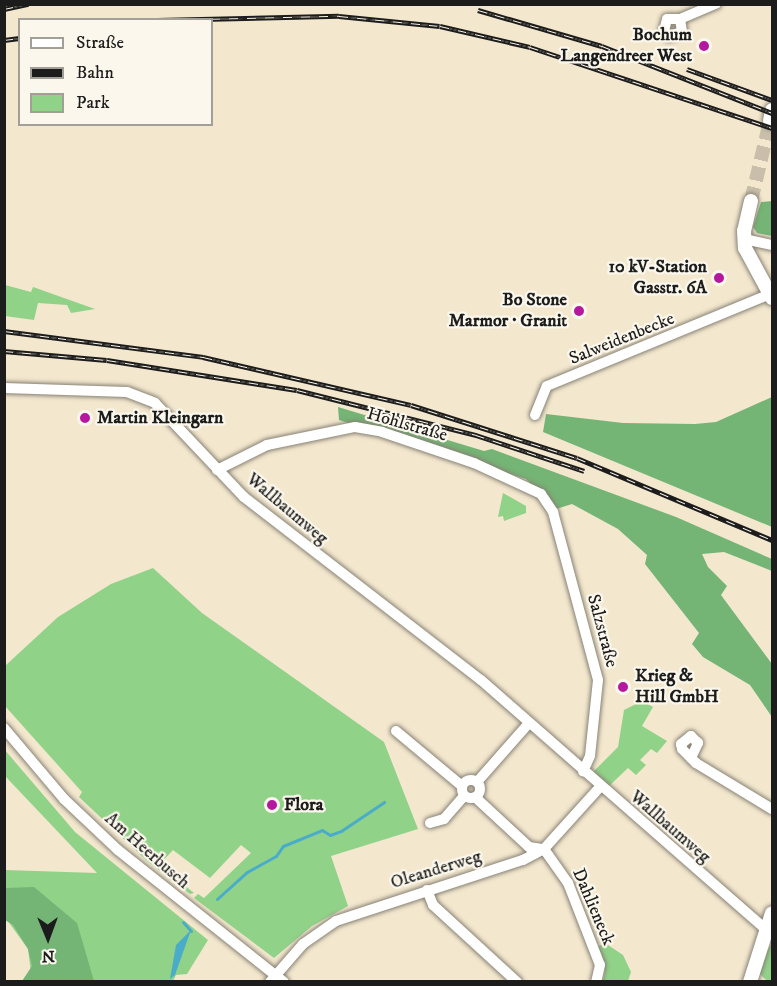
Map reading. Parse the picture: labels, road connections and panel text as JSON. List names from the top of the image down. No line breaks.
{"streets":{"street":["Salweidenbecke","Hohlstraße","Wallbaumweg","Salzstraße","Am Heerbusch","Oleanderweg","Dahlieneck"]},"crossings":[["Hohlstraße","Wallbaumweg"],["Hohlstraße","Salzstraße"],["Wallbaumweg","Salzstraße"],["Wallbaumweg","Oleanderweg"],["Am Heerbusch","Oleanderweg"],["Oleanderweg","Dahlieneck"]],"places":["Bochum Langendreer West","10 kV-Station Gasstr. 6A","Bo Stone Marmor · Granit","Martin Kleingarn","Krieg & Hill GmbH","Flora"],"legend":["Straße","Bahn","Park"],"north":"bottom"}
